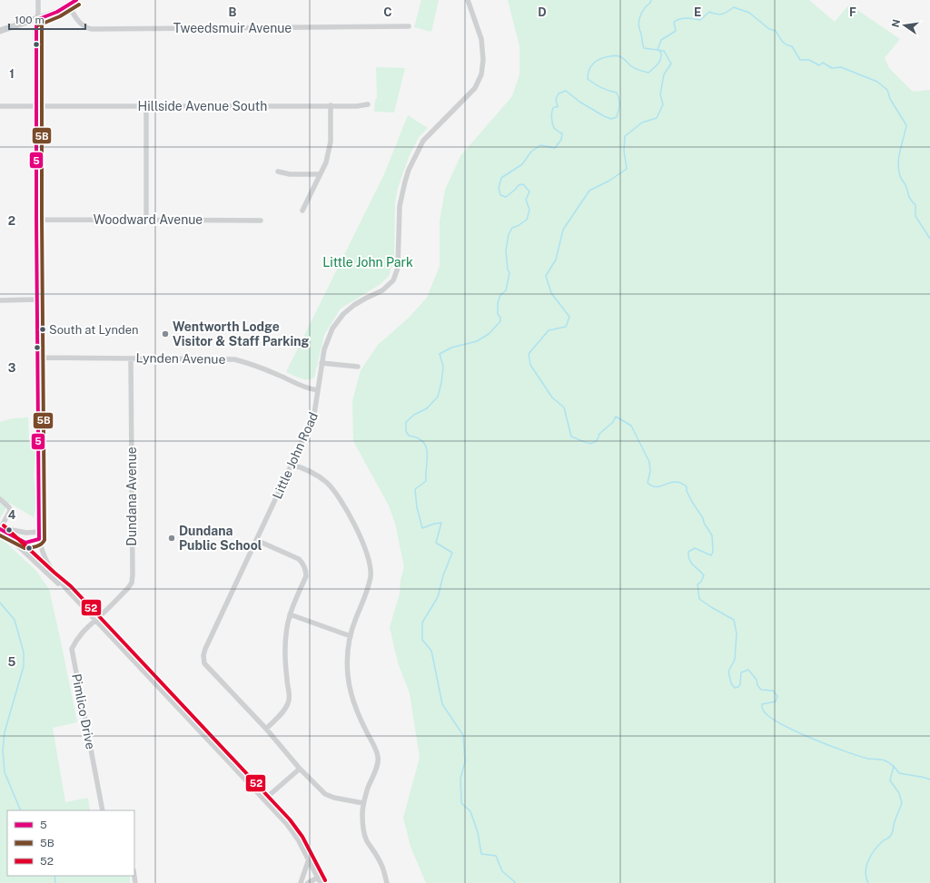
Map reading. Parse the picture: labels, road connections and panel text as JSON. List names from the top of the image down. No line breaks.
{"streets":{"street":["Tweedsmuir Avenue","Hillside Avenue South","Woodward Avenue","Lynden Avenue","Little John Road","Dundana Avenue","Pimlico Drive"]},"crossings":[["Lynden Avenue","Little John Road"],["Lynden Avenue","Dundana Avenue"],["Dundana Avenue","Pimlico Drive"]],"parks":["Little John Park"],"places":["South at Lynden","Wentworth Lodge Visitor & Staff Parking","Dundana Public School"],"lines":["transit line 5","transit line 5B","transit line 52"],"legend":["5","5B","52"],"scale_bar":"100 m","north":"left","grid":{"columns":["B","C","D","E","F"],"rows":["1","2","3","4","5"]}}
